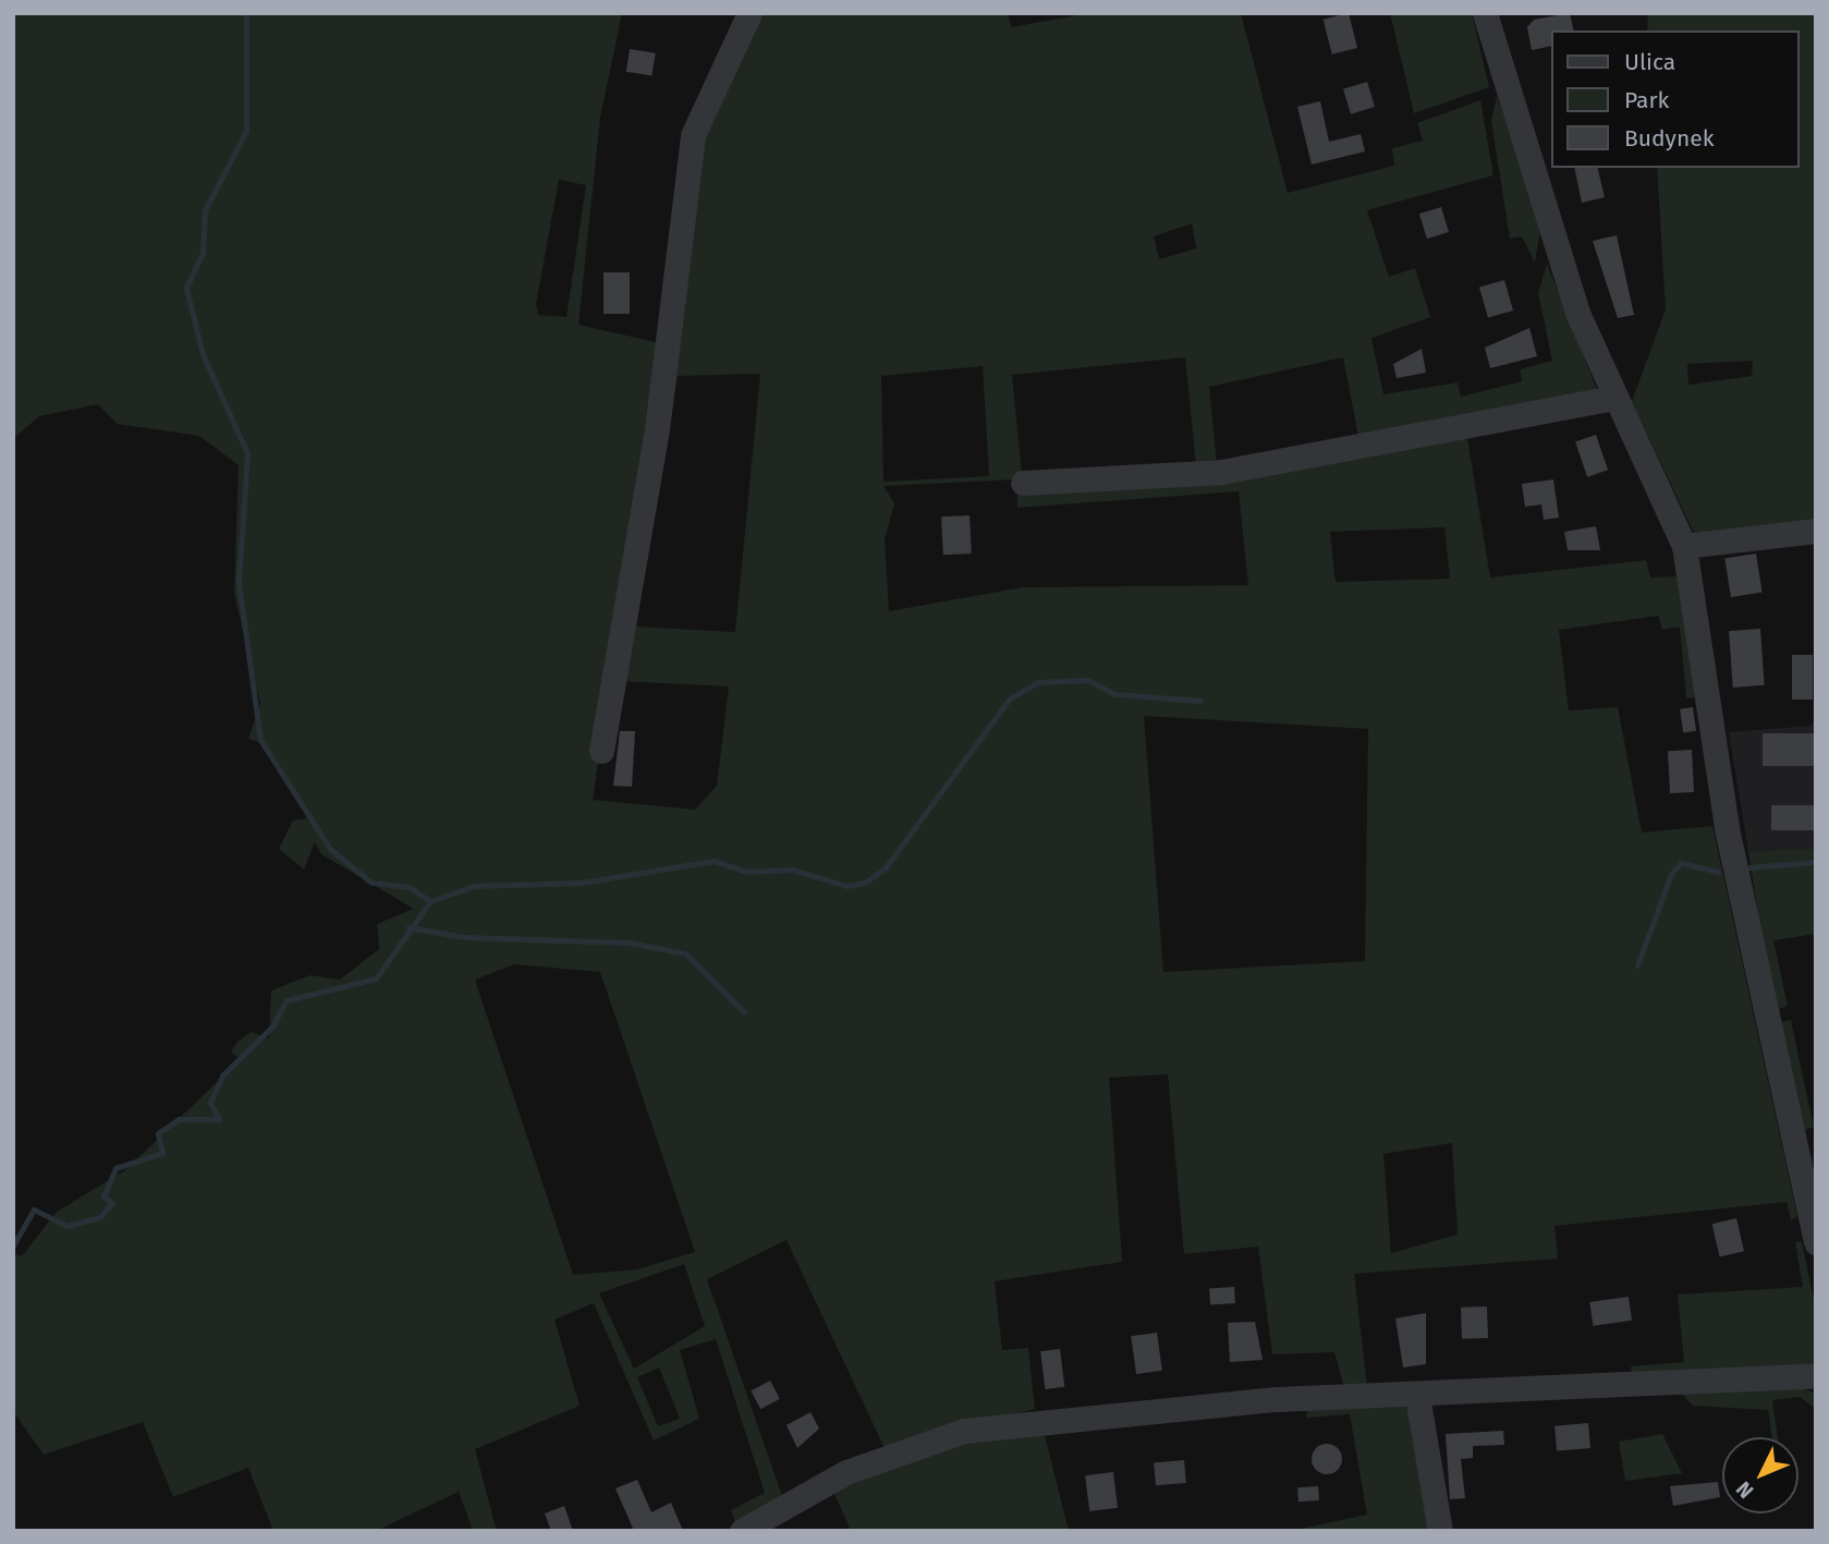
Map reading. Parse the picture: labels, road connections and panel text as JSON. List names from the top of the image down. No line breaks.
{"legend":["Ulica","Park","Budynek"],"north":"bottom left"}
